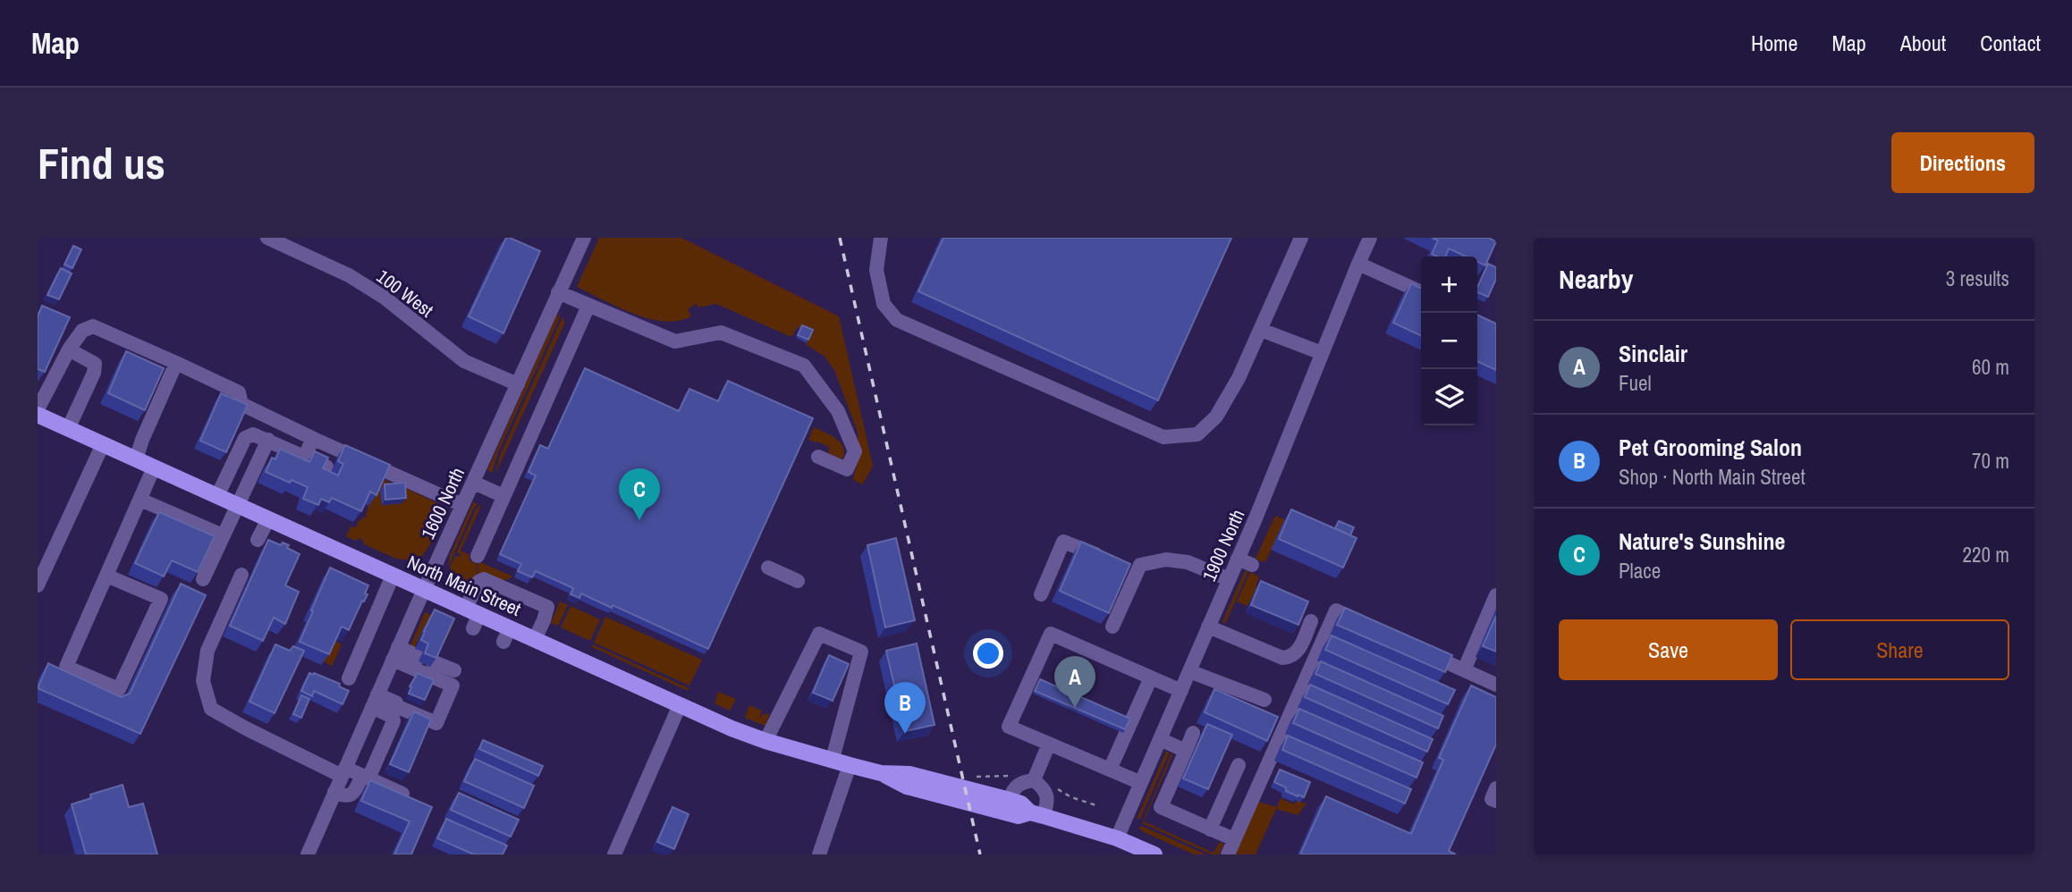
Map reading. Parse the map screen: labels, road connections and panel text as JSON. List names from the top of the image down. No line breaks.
{"streets":{"main road":["North Main Street"],"street":["100 West","1600 North","1900 North"]},"crossings":[["100 West","1600 North"],["1600 North","North Main Street"],["1900 North","North Main Street"]],"page":{"header":"Map","nav":["Home","Map","About","Contact"],"buttons":["Directions",["Save","Share"]],"title":"Find us","heading":["Nearby","3 results"],"map_buttons":["+","−"],"list":[{"mark":"A","name":"Sinclair","note":"Fuel","value":"60 m"},{"mark":"B","name":"Pet Grooming Salon","note":"Shop · North Main Street","value":"70 m"},{"mark":"C","name":"Nature's Sunshine","note":"Place","value":"220 m"}],"pins":["C","A","B"]}}
